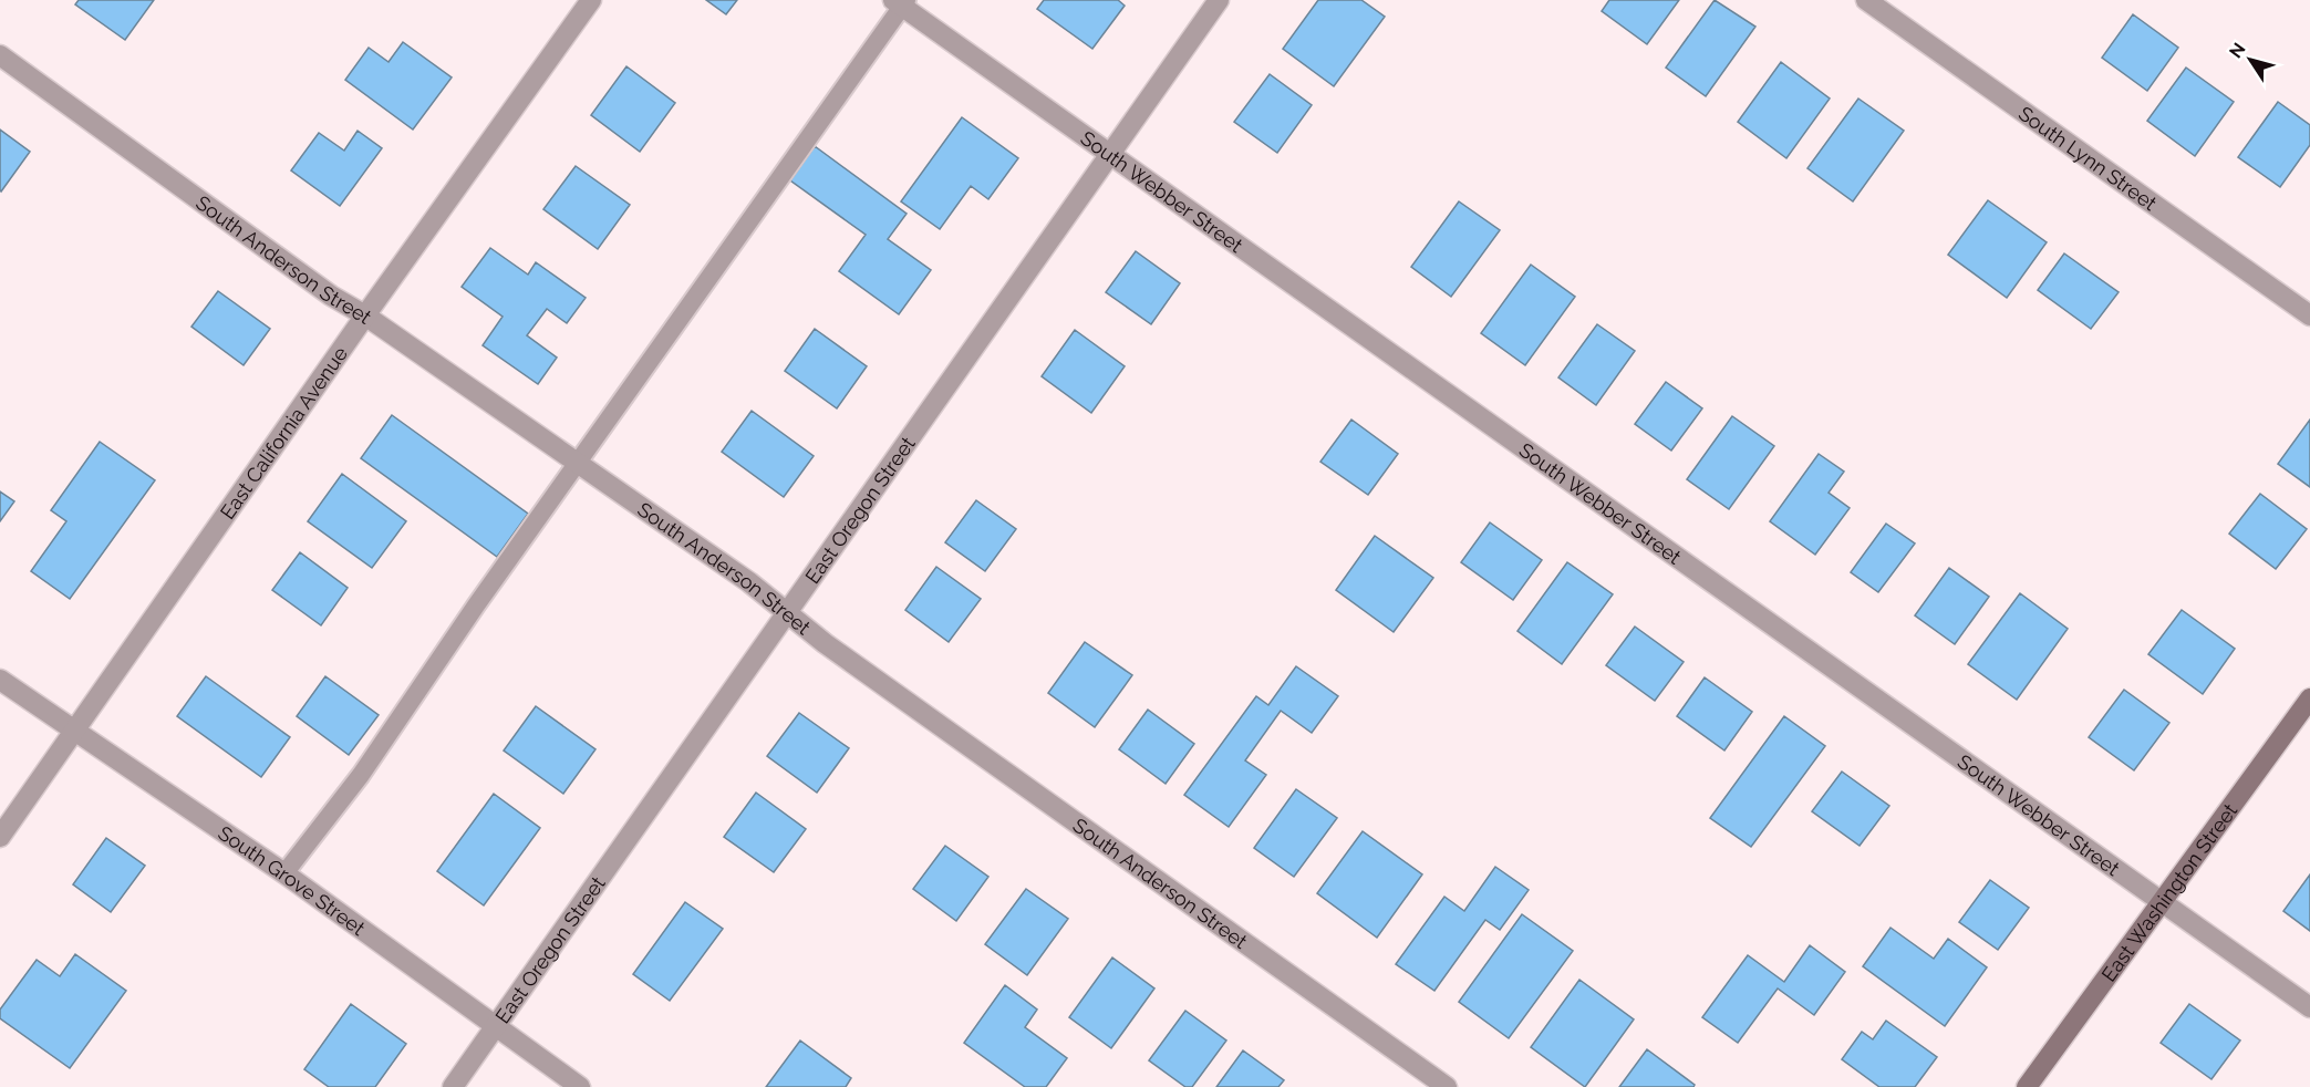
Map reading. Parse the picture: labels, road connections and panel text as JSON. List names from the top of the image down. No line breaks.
{"streets":{"main road":["East Washington Street"],"street":["South Lynn Street","South Webber Street","South Anderson Street","East California Avenue","East Oregon Street","South Grove Street"]},"crossings":[["South Webber Street","East Oregon Street"],["South Webber Street","East Washington Street"],["South Anderson Street","East California Avenue"],["South Anderson Street","East Oregon Street"],["East California Avenue","South Grove Street"],["East Oregon Street","South Grove Street"]],"north":"top left"}
